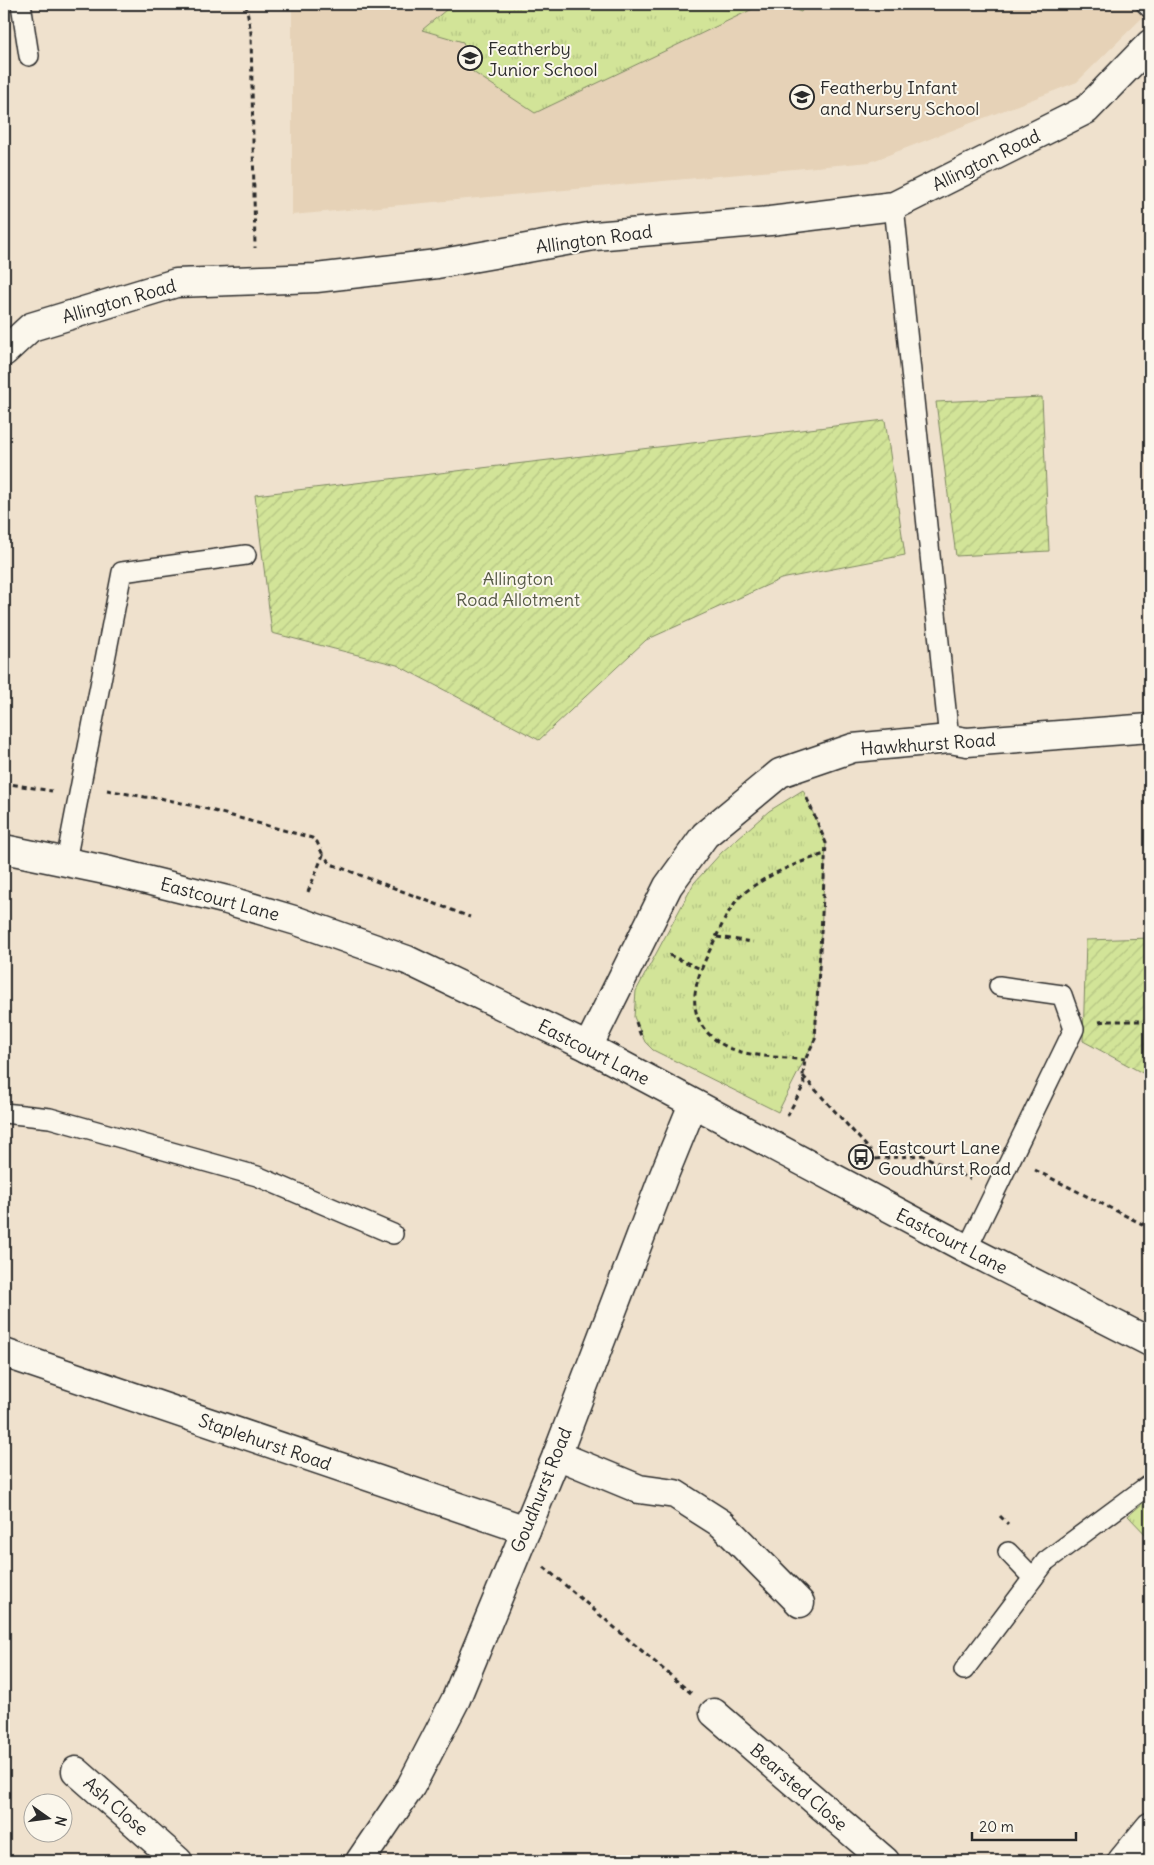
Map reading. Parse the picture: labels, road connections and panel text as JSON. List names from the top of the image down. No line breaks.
{"streets":{"street":["Allington Road","Hawkhurst Road","Eastcourt Lane","Staplehurst Road","Goudhurst Road","Bearsted Close","Ash Close"]},"crossings":[["Hawkhurst Road","Eastcourt Lane"],["Eastcourt Lane","Goudhurst Road"],["Staplehurst Road","Goudhurst Road"]],"parks":["Allington Road Allotment"],"places":{"school or university":["Featherby Junior School","Featherby Infant and Nursery School"],"bus stop":["Eastcourt Lane Goudhurst Road"]},"scale_bar":"20 m","north":"right"}
